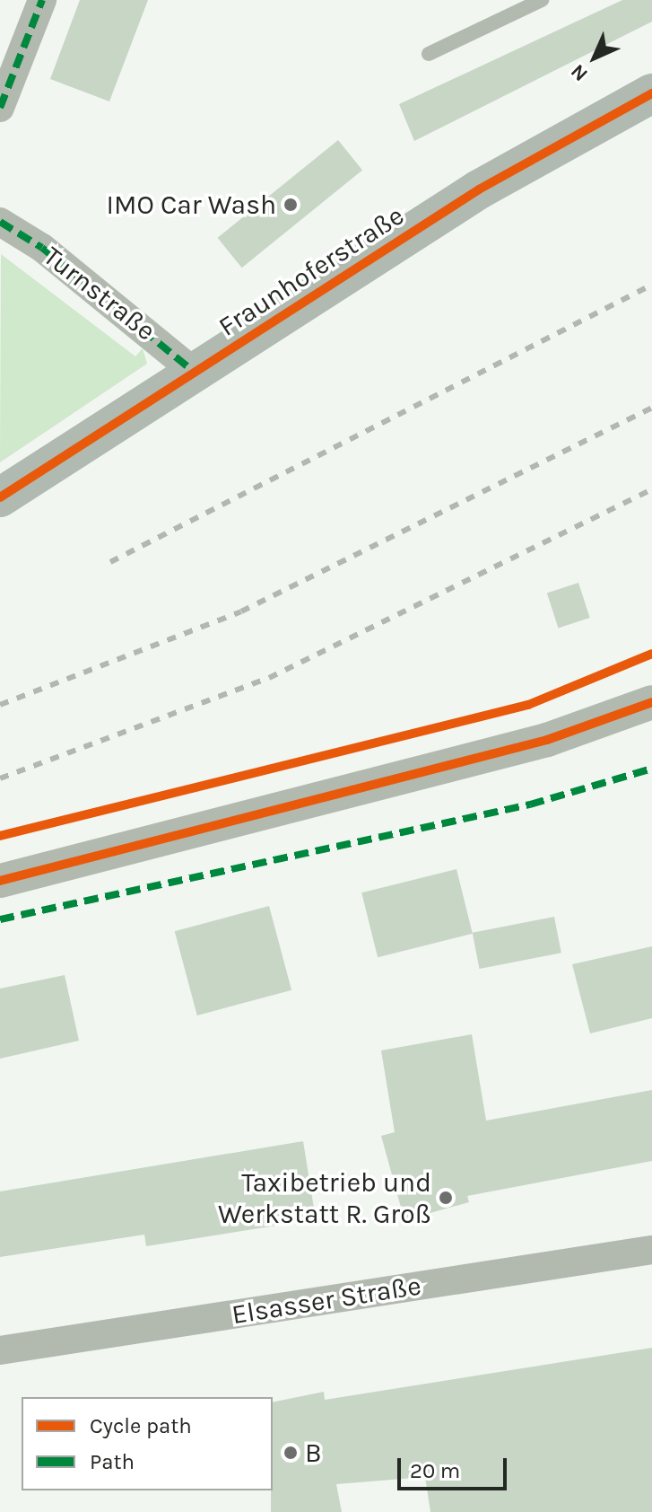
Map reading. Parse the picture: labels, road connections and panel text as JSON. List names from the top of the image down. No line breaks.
{"streets":{"main road":["Fraunhoferstraße"],"street":["Turnstraße","Elsasser Straße"]},"crossings":[["Fraunhoferstraße","Turnstraße"]],"places":["IMO Car Wash","Taxibetrieb und Werkstatt R. Groß","B"],"legend":["Cycle path","Path"],"scale_bar":"20 m","north":"bottom left"}
